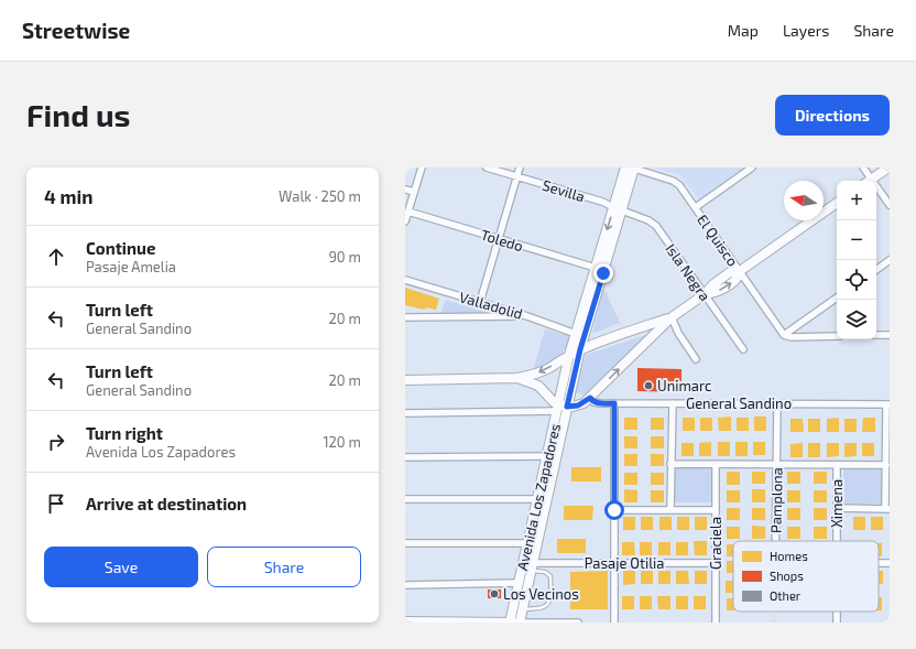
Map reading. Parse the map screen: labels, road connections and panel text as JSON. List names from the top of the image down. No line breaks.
{"streets":{"main road":["General Sandino","Avenida Los Zapadores"],"street":["Sevilla","Toledo","El Quisco","Isla Negra","Valladolid","Pamplona","Ximena","Graciela","Pasaje Otilia"]},"crossings":[["Sevilla","Isla Negra"],["Sevilla","Avenida Los Zapadores"],["Toledo","Avenida Los Zapadores"],["El Quisco","Avenida Los Zapadores"],["Isla Negra","Avenida Los Zapadores"],["Valladolid","Avenida Los Zapadores"],["General Sandino","Avenida Los Zapadores"],["General Sandino","Pamplona"],["Avenida Los Zapadores","Pasaje Otilia"],["Graciela","Pasaje Otilia"]],"places":["Unimarc","Los Vecinos"],"legend":["Homes","Shops","Other"],"north":"left","page":{"header":"Streetwise","nav":["Map","Layers","Share"],"buttons":["Directions",["Save","Share"]],"title":"Find us","heading":["4 min","Walk · 250 m"],"map_buttons":["+","−"],"list":[["Continue","Pasaje Amelia","90 m"],["Turn left","General Sandino","20 m"],["Turn left","General Sandino","20 m"],["Turn right","Avenida Los Zapadores","120 m"],"Arrive at destination"]}}
